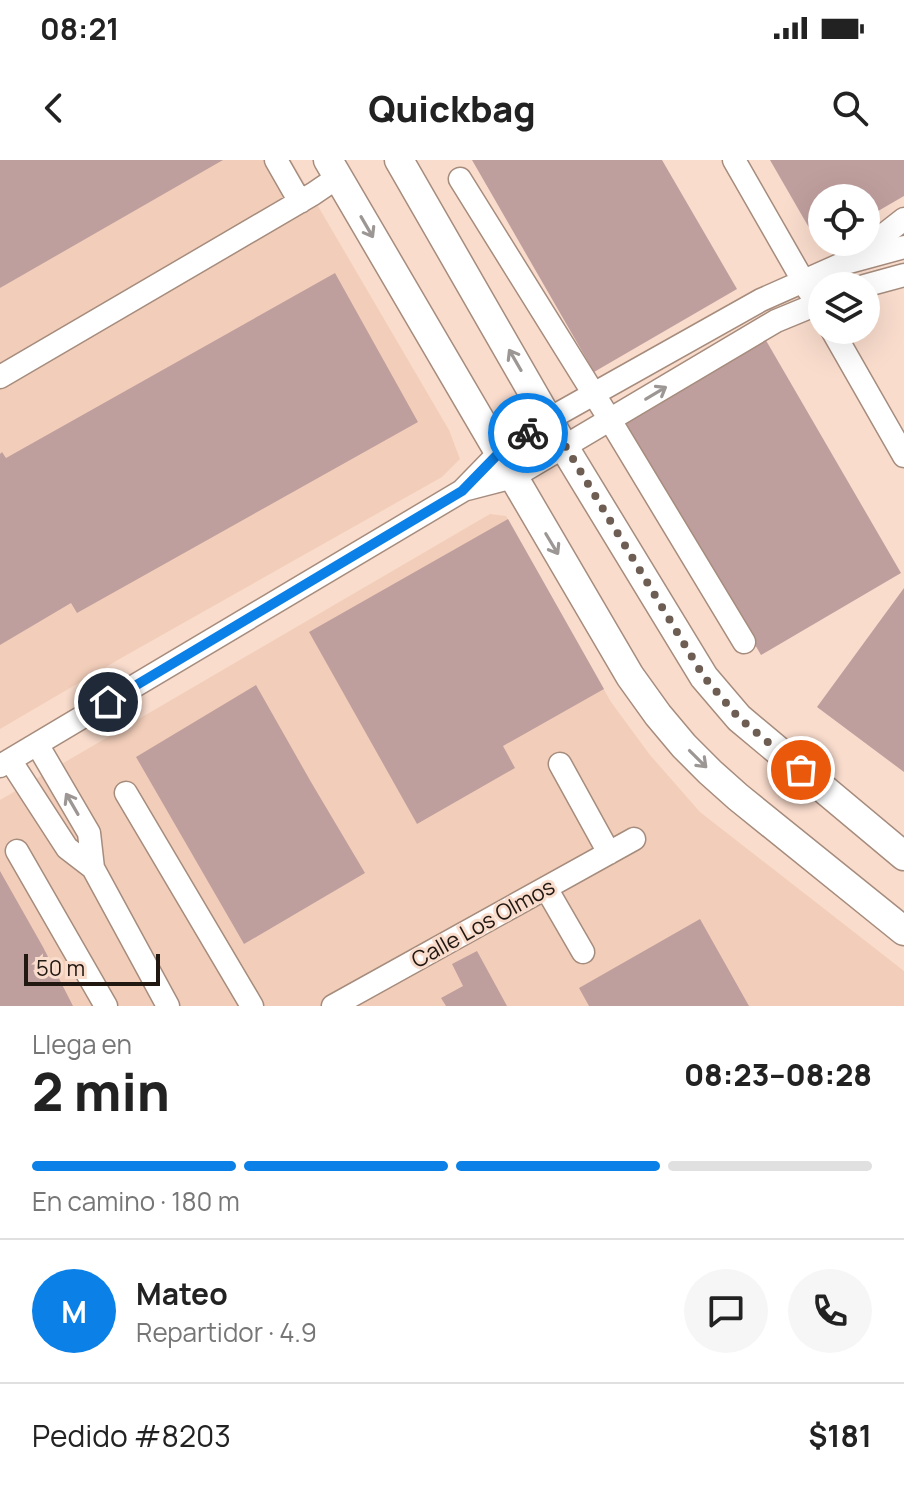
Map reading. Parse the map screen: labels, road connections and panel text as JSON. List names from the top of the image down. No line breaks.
{"streets":{"street":["Calle Los Olmos"]},"scale_bar":"50 m","page":{"status":"08:21","header":"Quickbag","scale":"50 m","heading":["2 min","Llega en","08:23–08:28"],"panel":["Mateo","Repartidor · 4.9","Pedido #8203","$181"],"bar":"En camino · 180 m","round":"M"}}
